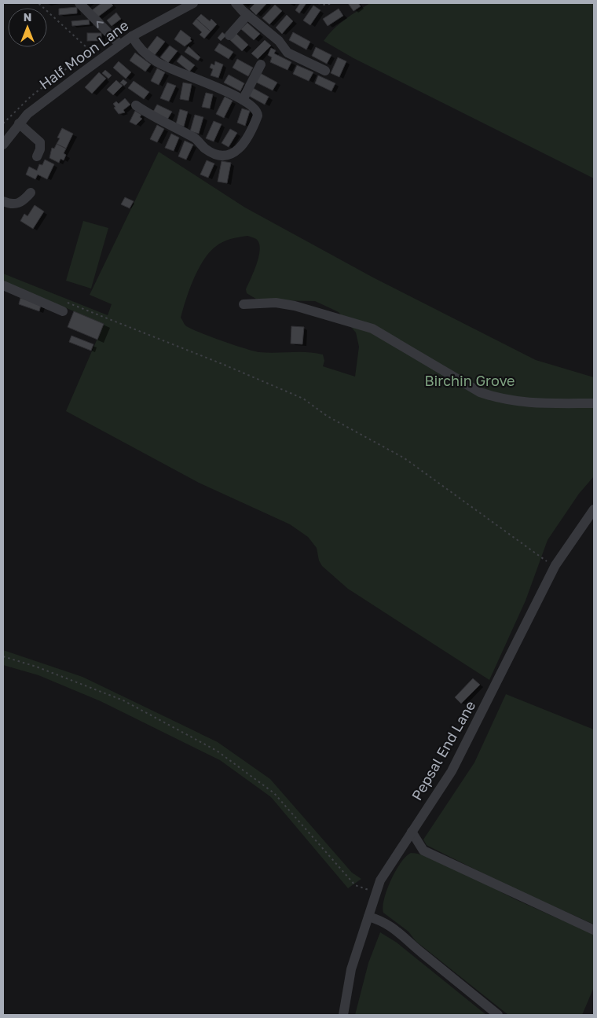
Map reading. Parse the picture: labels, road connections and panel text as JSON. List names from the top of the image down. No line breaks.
{"streets":{"street":["Half Moon Lane","Pepsal End Lane"]},"parks":["Birchin Grove"],"north":"top"}
